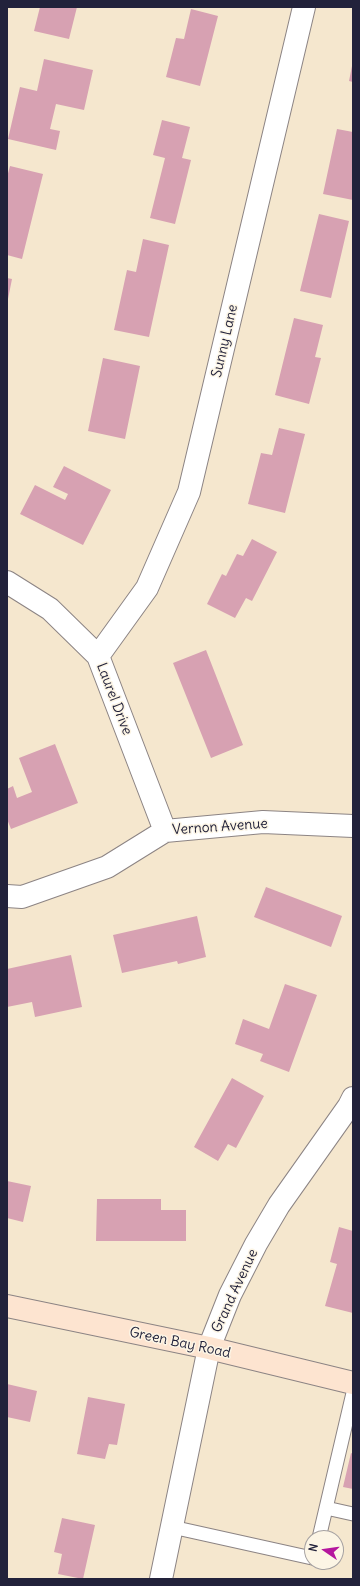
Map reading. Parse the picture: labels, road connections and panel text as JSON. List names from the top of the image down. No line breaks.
{"streets":{"street":["Sunny Lane","Laurel Drive","Vernon Avenue","Grand Avenue","Green Bay Road"]},"crossings":[["Sunny Lane","Laurel Drive"],["Laurel Drive","Vernon Avenue"],["Grand Avenue","Green Bay Road"]],"north":"left"}
